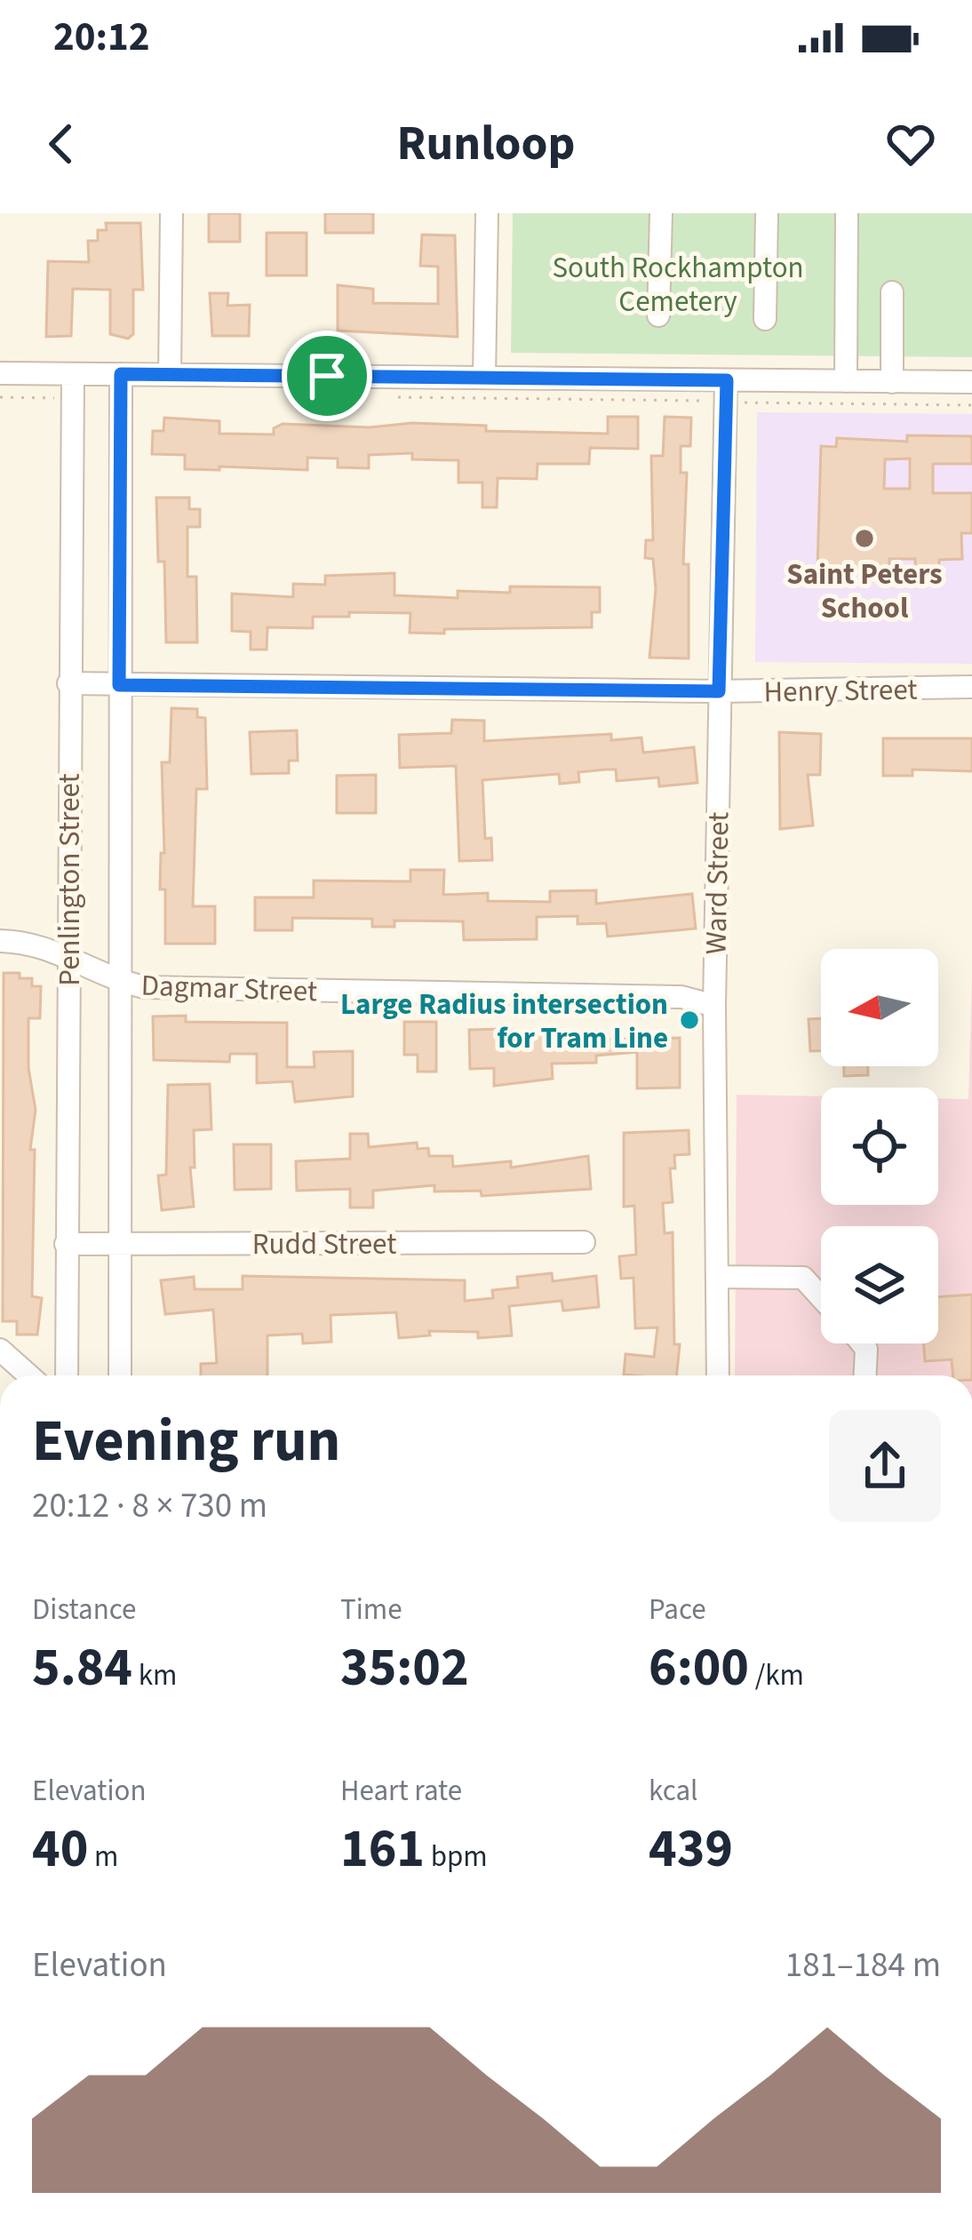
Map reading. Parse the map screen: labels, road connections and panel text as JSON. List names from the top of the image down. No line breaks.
{"streets":{"street":["Henry Street","Penlington Street","Ward Street","Dagmar Street","Rudd Street"]},"crossings":[["Henry Street","Penlington Street"],["Henry Street","Ward Street"],["Penlington Street","Dagmar Street"],["Penlington Street","Rudd Street"],["Ward Street","Dagmar Street"]],"parks":["South Rockhampton Cemetery"],"places":["Saint Peters School","Large Radius intersection for Tram Line"],"north":"left","page":{"status":"20:12","header":"Runloop","heading":["Evening run","20:12 · 8 × 730 m"],"stats":[["Distance","5.84 km"],["Time","35:02"],["Pace","6:00 /km"],["Elevation","40 m"],["Heart rate","161 bpm"],["kcal","439"]],"chart":["Elevation","181–184 m"]}}
